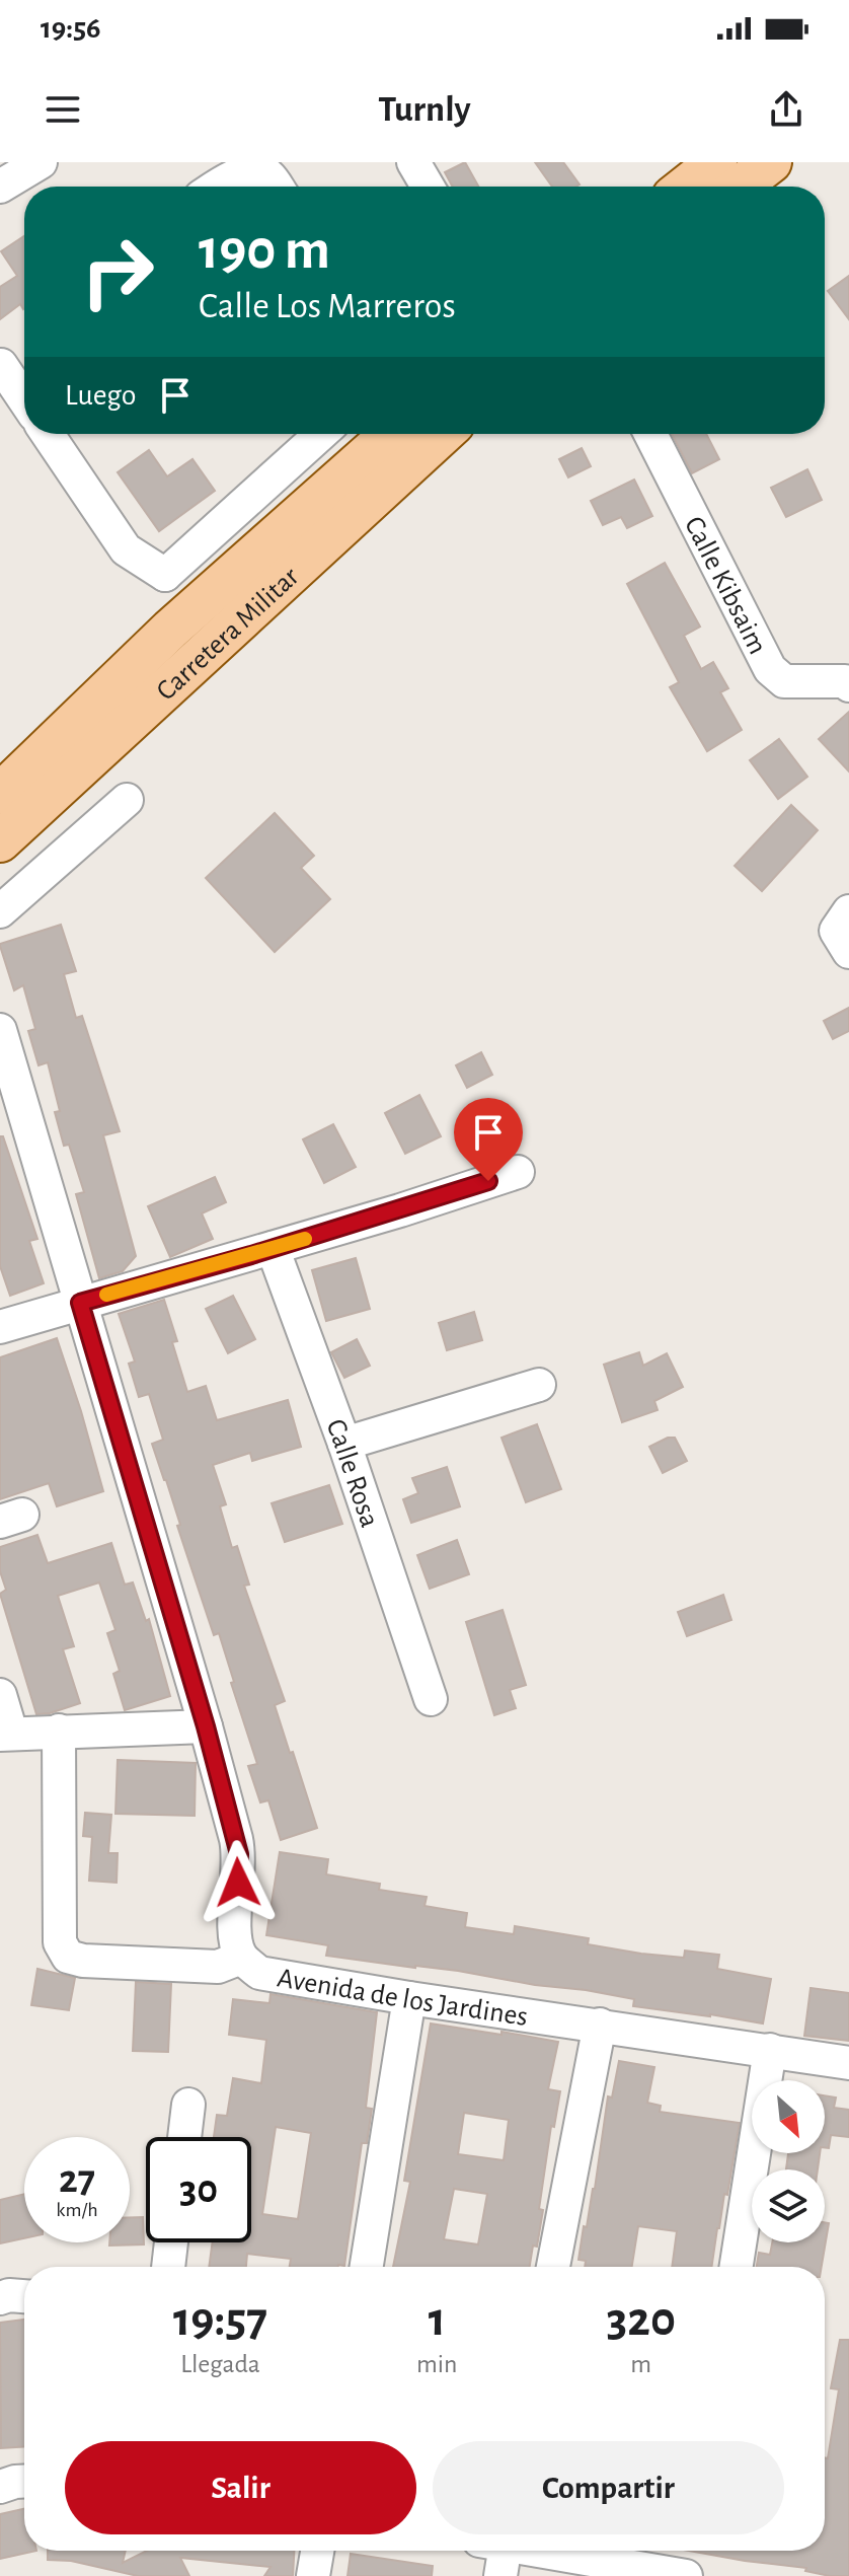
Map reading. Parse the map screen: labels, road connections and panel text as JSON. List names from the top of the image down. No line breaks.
{"streets":{"main road":["Carretera Militar"],"street":["Calle Kibsaim","Calle Rosa","Avenida de los Jardines"]},"north":"bottom right","page":{"status":"19:56","header":"Turnly","turn":["190 m","Calle Los Marreros"],"then":"Luego","speed":"27 km/h","limit":"30","eta":["19:57","Llegada","1","min","320","m"],"buttons":["Salir","Compartir"]}}
